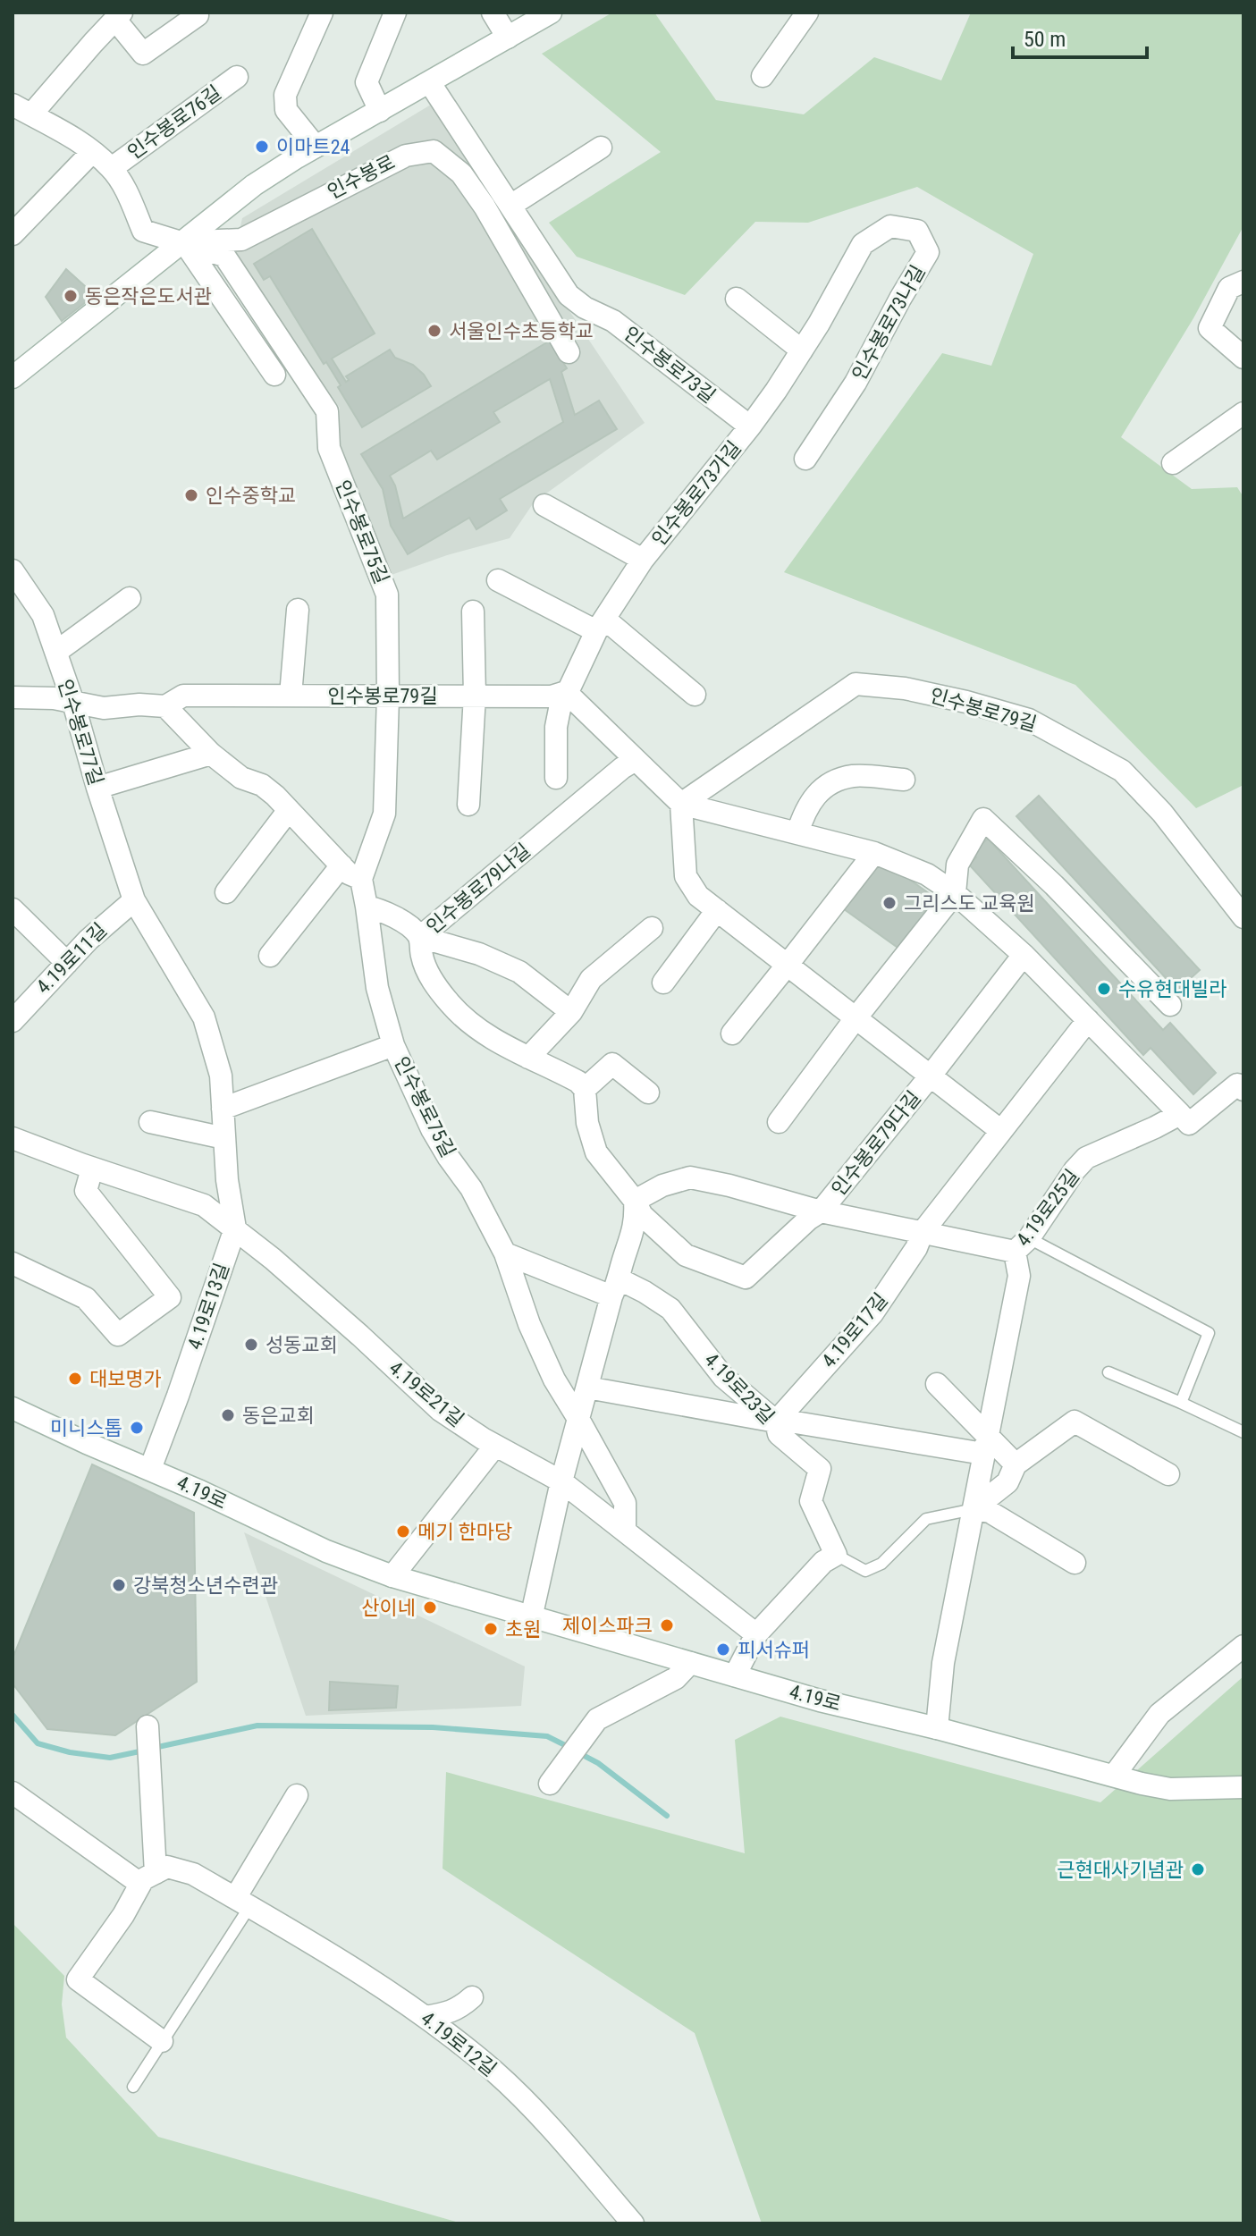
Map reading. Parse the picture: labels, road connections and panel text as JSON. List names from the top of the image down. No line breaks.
{"streets":{"street":["인수봉로76길","인수봉로","인수봉로73나길","인수봉로73길","인수봉로73가길","인수봉로75길","인수봉로79길","인수봉로77길","인수봉로79나길","4.19로11길","인수봉로79다길","4.19로25길","4.19로13길","4.19로17길","4.19로23길","4.19로21길","4.19로","4.19로12길"]},"crossings":[["인수봉로76길","인수봉로"],["인수봉로76길","인수봉로75길"],["인수봉로","인수봉로75길"],["인수봉로73나길","인수봉로73길"],["인수봉로73나길","인수봉로73가길"],["인수봉로73길","인수봉로73가길"],["인수봉로73가길","인수봉로79길"],["인수봉로75길","인수봉로79길"],["인수봉로79길","인수봉로77길"],["인수봉로79길","인수봉로79다길"],["인수봉로77길","4.19로11길"],["인수봉로77길","4.19로13길"],["4.19로11길","4.19로13길"],["4.19로25길","4.19로"],["4.19로13길","4.19로21길"],["4.19로13길","4.19로"],["4.19로17길","4.19로23길"]],"places":["이마트24","동은작은도서관","서울인수초등학교","인수중학교","그리스도 교육원","수유현대빌라","성동교회","대보명가","동은교회","미니스톱","메기 한마당","강북청소년수련관","산이네","제이스파크","초원","피서슈퍼","근현대사기념관"],"scale_bar":"50 m"}
